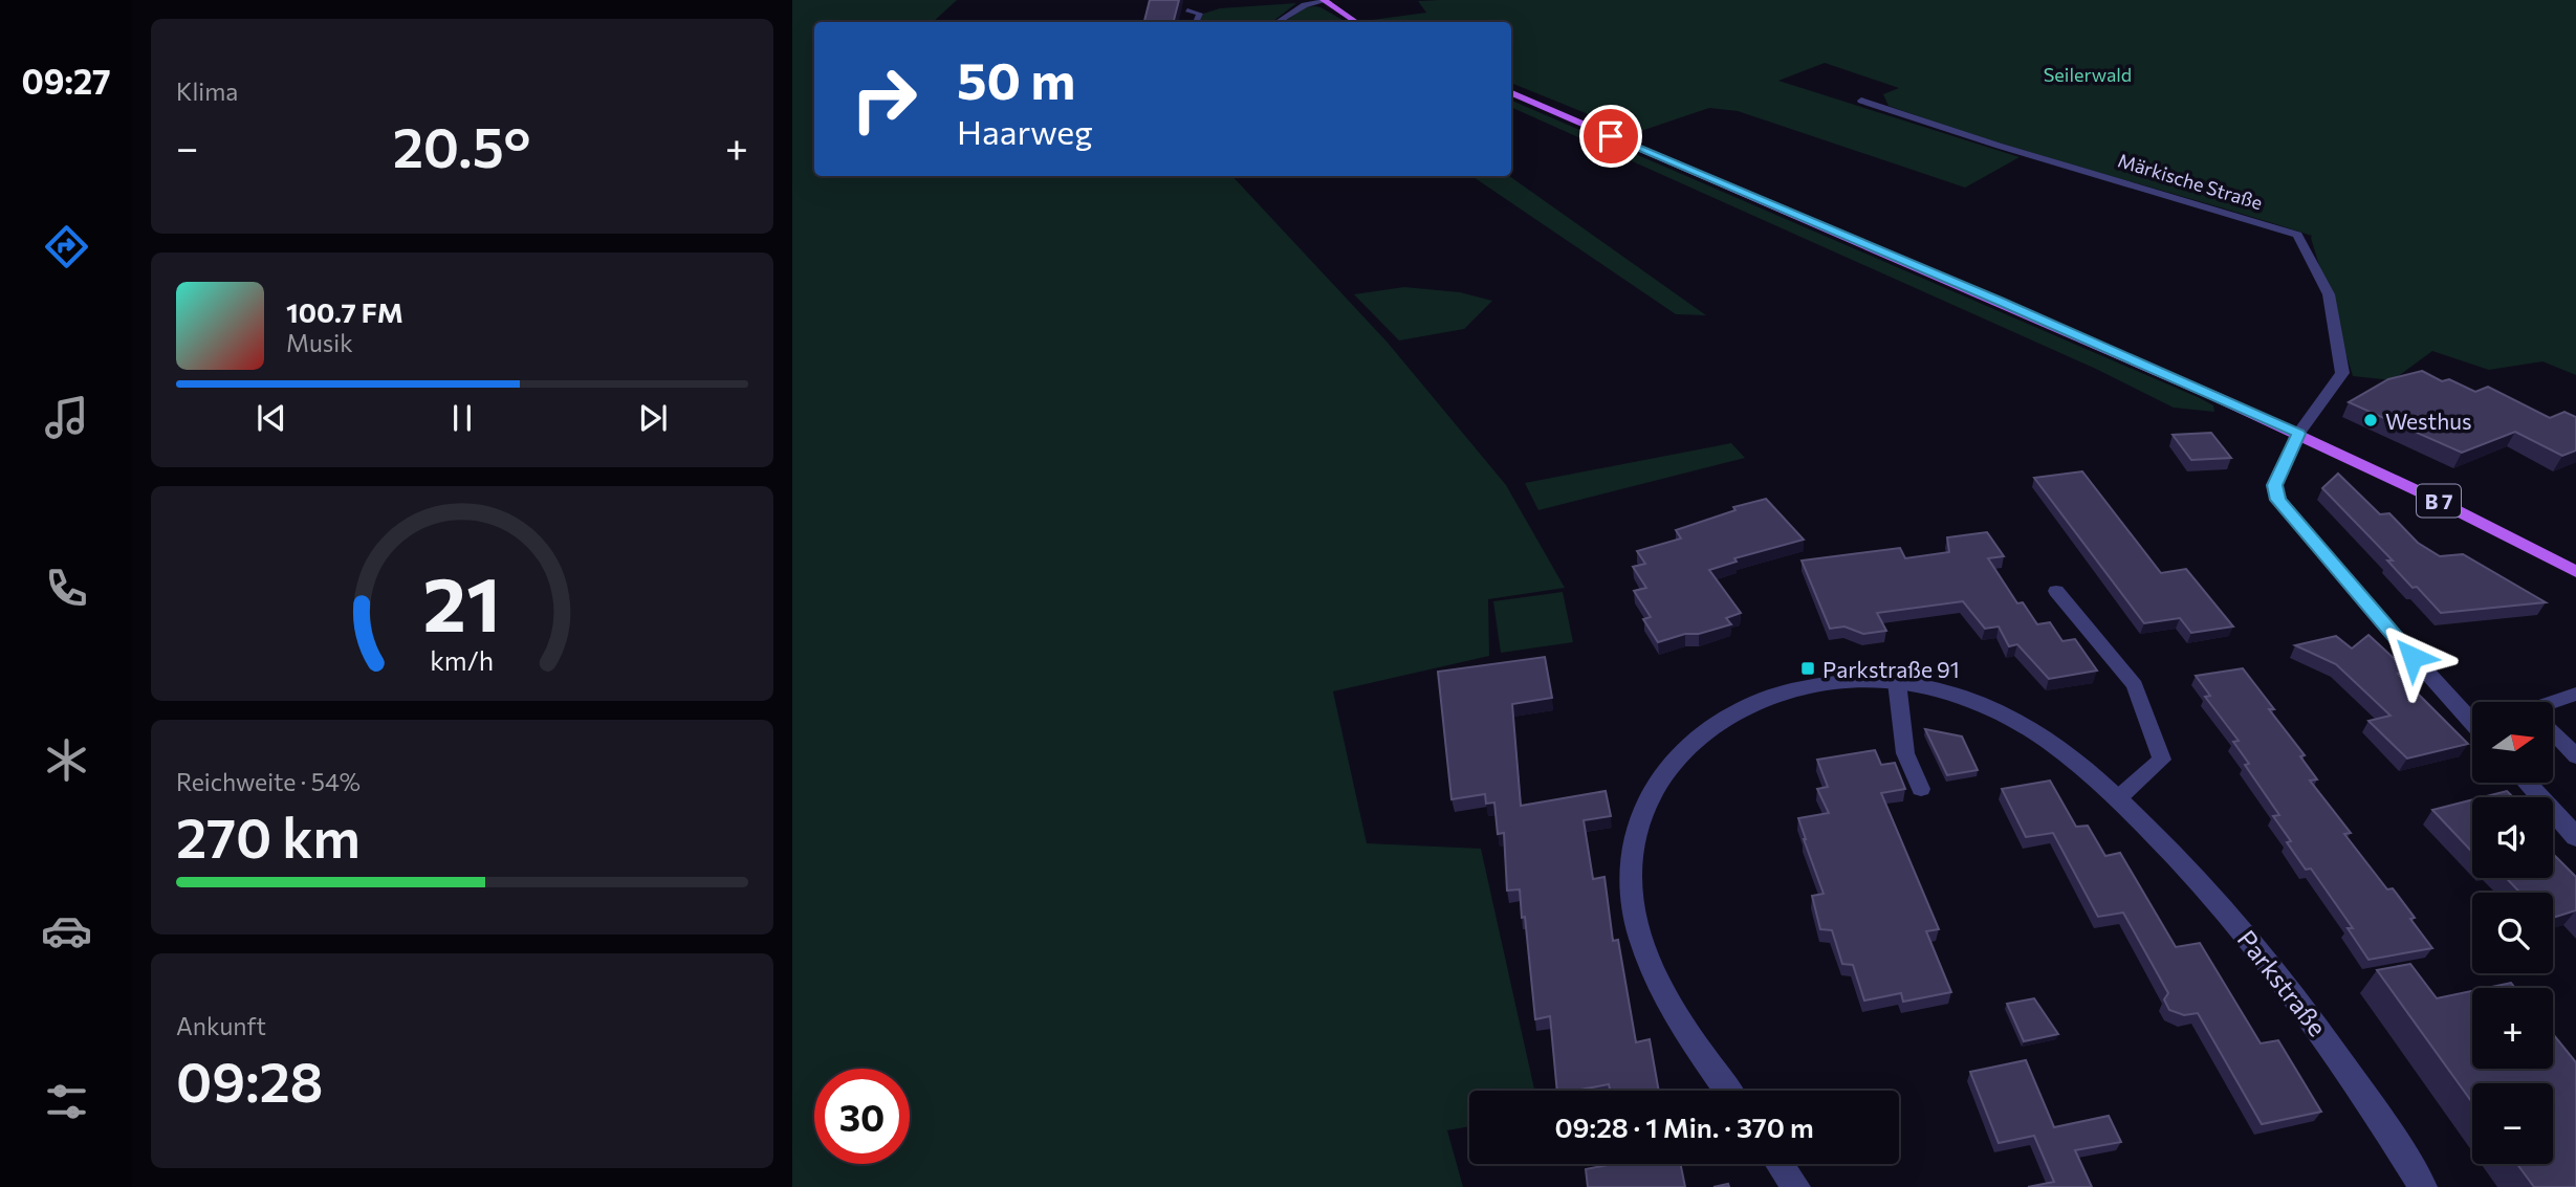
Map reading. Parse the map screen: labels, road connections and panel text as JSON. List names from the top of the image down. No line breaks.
{"streets":{"main road":["B 7"],"street":["Märkische Straße","Parkstraße"]},"crossings":[["Märkische Straße","B 7"]],"parks":["Seilerwald"],"places":{"other":["Westhus"],"transit":["Parkstraße 91"]},"north":"right","page":{"tabs":"09:27","tile":["Klima",["Reichweite · 54%","270 km"],["Ankunft","09:28"]],"turn":["50 m","Haarweg"],"heat":["−","20.5°","+"],"song":["100.7 FM","Musik"],"map_buttons":["+","−"],"limit":"30","trip":"09:28 · 1 Min. · 370 m","gauge":["21","km/h"]}}
